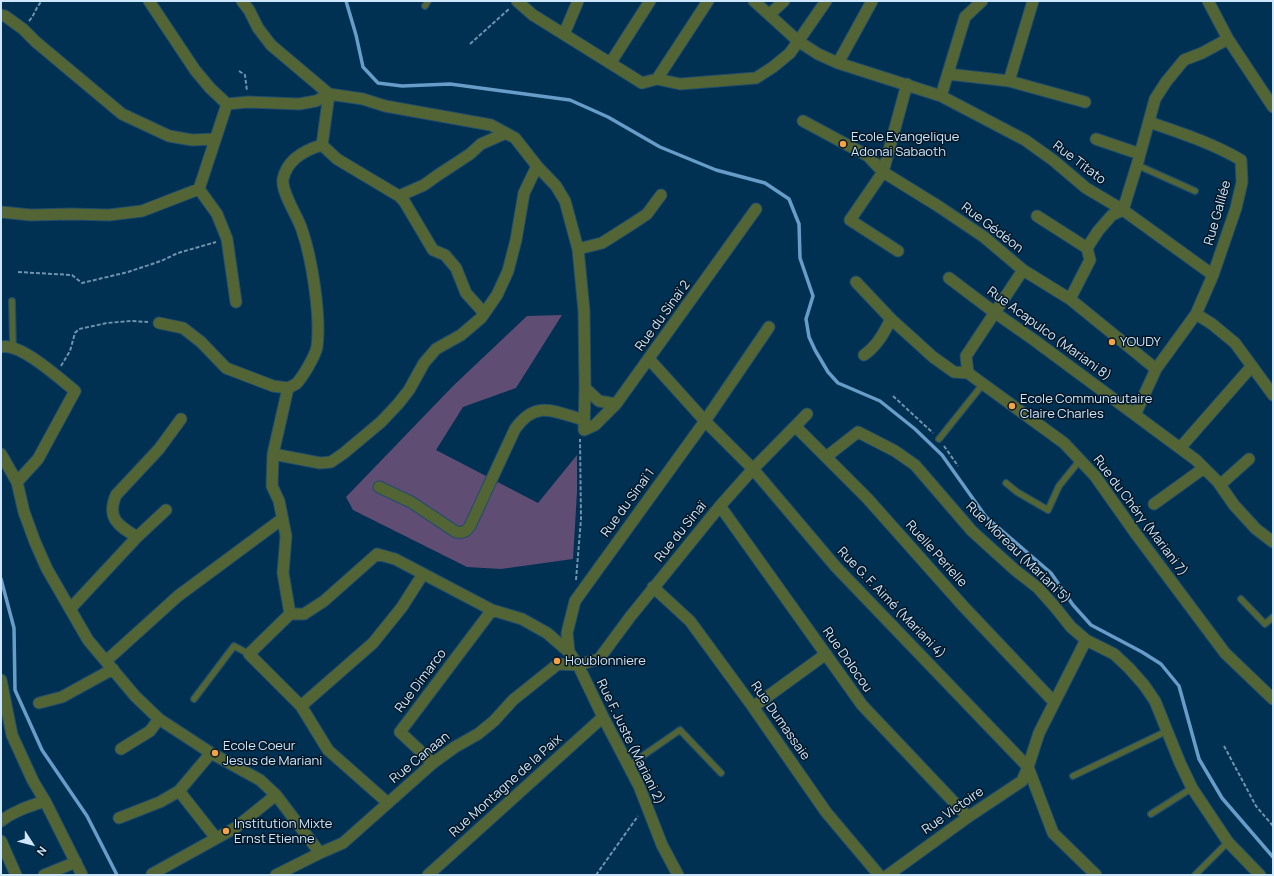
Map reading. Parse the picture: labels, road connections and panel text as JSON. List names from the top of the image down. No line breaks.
{"streets":{"street":["Rue Titato","Rue Galilée","Rue Gédéon","Rue du Sinaï 2","Rue Acapulco (Mariani 8)","Rue du Sinaï 1","Rue du Chéry (Mariani 7)","Rue du Sinaï","Rue Moreau (Mariani 5)","Ruelle Perielle","Rue G. F. Aimé (Mariani 4)","Rue Dolocou","Rue Dimarco","Rue Dumassaie","Rue F. Juste (Mariani 2)","Rue Canaan","Rue Montagne de la Paix","Rue Victoire"]},"crossings":[["Rue Titato","Rue Galilée"],["Rue du Sinaï 2","Rue G. F. Aimé (Mariani 4)"],["Rue du Sinaï 1","Rue G. F. Aimé (Mariani 4)"],["Rue du Sinaï","Ruelle Perielle"],["Rue du Sinaï","Rue G. F. Aimé (Mariani 4)"],["Rue du Sinaï","Rue Dolocou"],["Rue du Sinaï","Rue Dumassaie"],["Rue du Sinaï","Rue F. Juste (Mariani 2)"],["Rue du Sinaï","Rue Canaan"],["Rue Moreau (Mariani 5)","Ruelle Perielle"],["Rue Moreau (Mariani 5)","Rue Victoire"],["Ruelle Perielle","Rue Victoire"],["Rue G. F. Aimé (Mariani 4)","Rue Victoire"],["Rue Dolocou","Rue Victoire"],["Rue Dimarco","Rue F. Juste (Mariani 2)"],["Rue Dimarco","Rue Canaan"],["Rue F. Juste (Mariani 2)","Rue Canaan"],["Rue F. Juste (Mariani 2)","Rue Montagne de la Paix"]],"places":["Ecole Evangelique Adonai Sabaoth","YOUDY","Ecole Communautaire Claire Charles","Houblonniere","Ecole Coeur Jesus de Mariani","Institution Mixte Ernst Etienne"],"north":"bottom right"}
